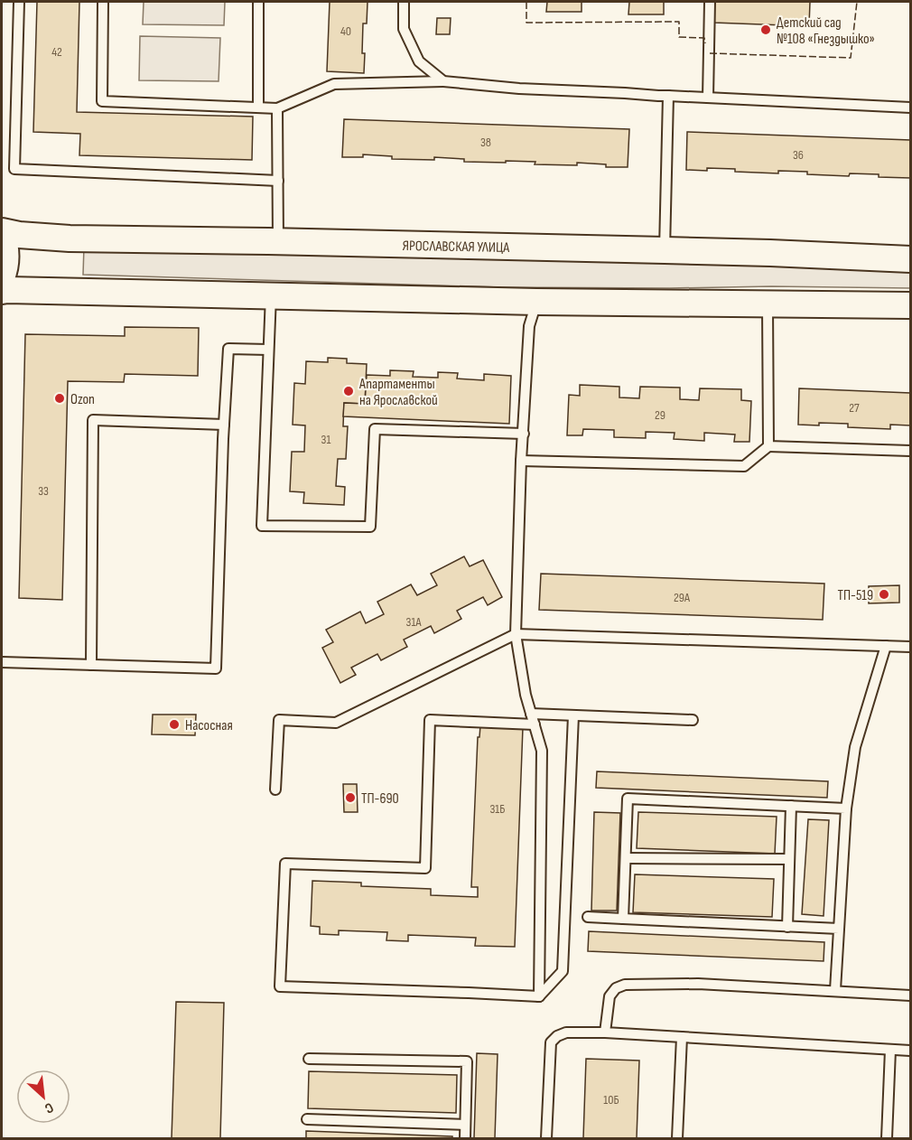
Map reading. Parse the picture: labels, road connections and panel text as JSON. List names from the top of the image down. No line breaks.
{"streets":{"main road":["ЯРОСЛАВСКАЯ УЛИЦА"]},"places":["Детский сад №108 «Гнездышко»","Апартаменты на Ярославской","Ozon","ТП-519","Насосная","ТП-690"],"house_numbers":["40","42","38","36","27","29","31","33","29А","31А","31Б","10Б"],"north":"bottom right"}
